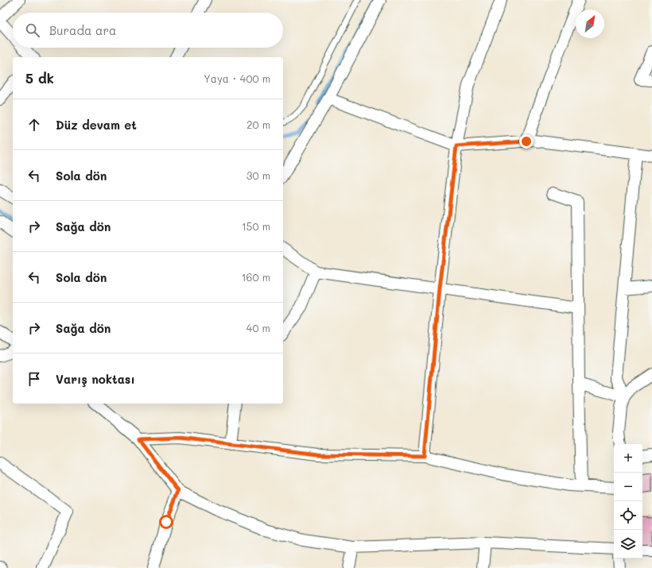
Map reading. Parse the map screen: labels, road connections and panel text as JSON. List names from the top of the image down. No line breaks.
{"north":"top right","page":{"search":"Burada ara","heading":["5 dk","Yaya · 400 m"],"list":[["Düz devam et","20 m"],["Sola dön","30 m"],["Sağa dön","150 m"],["Sola dön","160 m"],["Sağa dön","40 m"],"Varış noktası"],"map_buttons":["+","−"]}}
